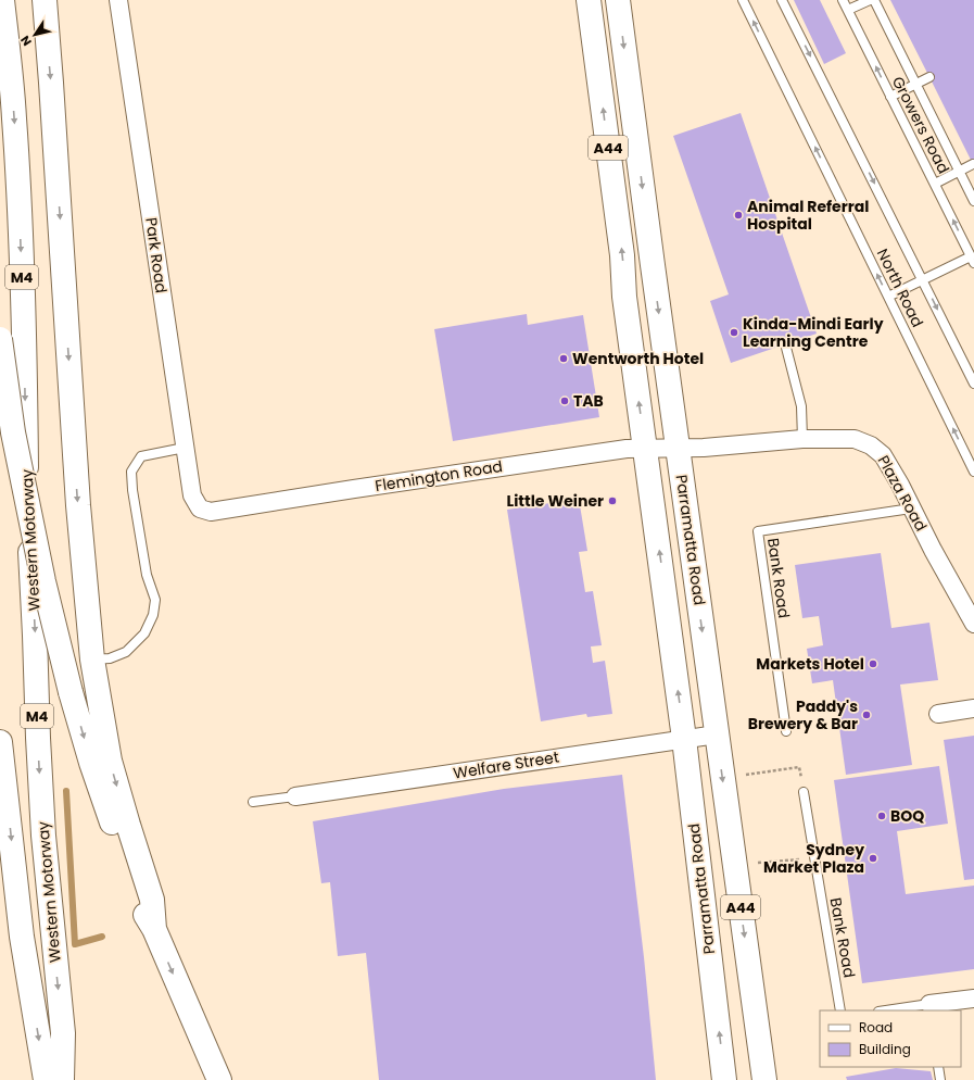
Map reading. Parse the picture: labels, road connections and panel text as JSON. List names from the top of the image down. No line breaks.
{"streets":{"highway":["A44","M4","Western Motorway","Parramatta Road"],"street":["Park Road","Flemington Road","Plaza Road","Welfare Street"],"lane":["Growers Road","North Road","Bank Road"]},"crossings":[["Park Road","Flemington Road"],["Flemington Road","Plaza Road"],["Flemington Road","Parramatta Road"],["Plaza Road","Parramatta Road"],["Plaza Road","Bank Road"],["Parramatta Road","Welfare Street"]],"places":["Animal Referral Hospital","Kinda-Mindi Early Learning Centre","Wentworth Hotel","TAB","Little Weiner","Markets Hotel","Paddy's Brewery & Bar","BOQ","Sydney Market Plaza"],"legend":["Road","Building"],"north":"bottom left"}
